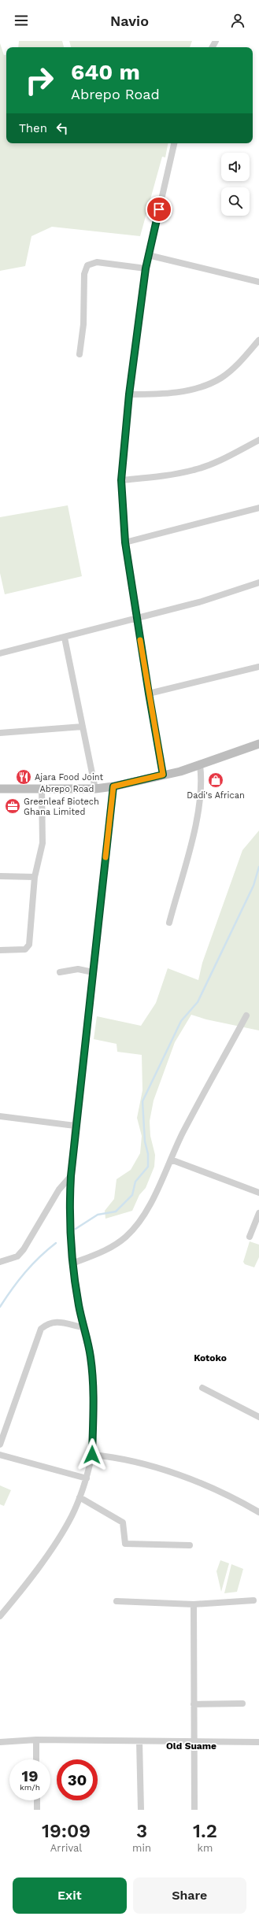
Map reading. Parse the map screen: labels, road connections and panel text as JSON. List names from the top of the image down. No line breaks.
{"streets":{"main road":["Abrepo Road"]},"districts":["Kotoko","Old Suame"],"places":{"restaurant":["Ajara Food Joint"],"shop":["Dadi's African"],"office":["Greenleaf Biotech Ghana Limited"]},"page":{"header":"Navio","turn":["640 m","Abrepo Road"],"then":"Then","speed":"19 km/h","limit":"30","eta":["19:09","Arrival","3","min","1.2","km"],"buttons":["Exit","Share"]}}
